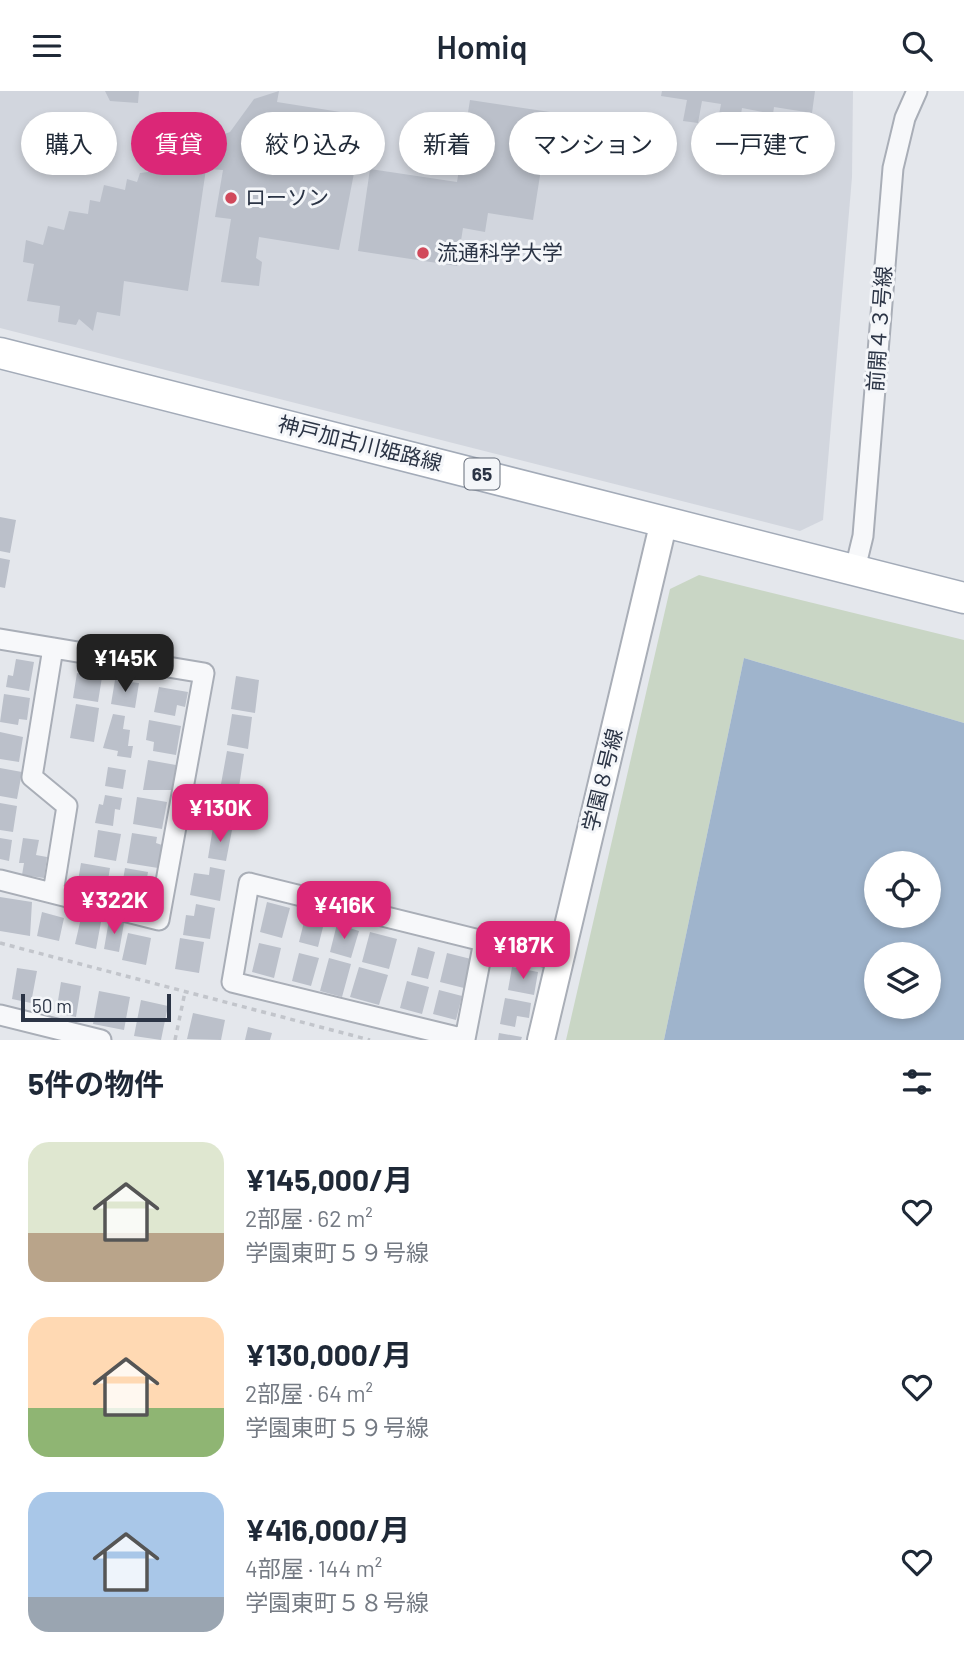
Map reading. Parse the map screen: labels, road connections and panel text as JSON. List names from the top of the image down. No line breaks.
{"streets":{"main road":["神戸加古川姫路線","65"],"street":["前開４３号線","学園８号線"]},"crossings":[["前開４３号線","神戸加古川姫路線"],["神戸加古川姫路線","学園８号線"]],"places":["ローソン","流通科学大学"],"scale_bar":"50 m","page":{"header":"Homiq","chip":["購入","賃貸","絞り込み","新着","マンション","一戸建て"],"price":["¥145K","¥130K","¥322K","¥416K","¥187K"],"scale":"50 m","heading":"5件の物件","list":[{"name":"¥145,000/月","note":"2部屋 · 62 m² · 学園東町５９号線"},{"name":"¥130,000/月","note":"2部屋 · 64 m² · 学園東町５９号線"},{"name":"¥416,000/月","note":"4部屋 · 144 m² · 学園東町５８号線"}]}}
